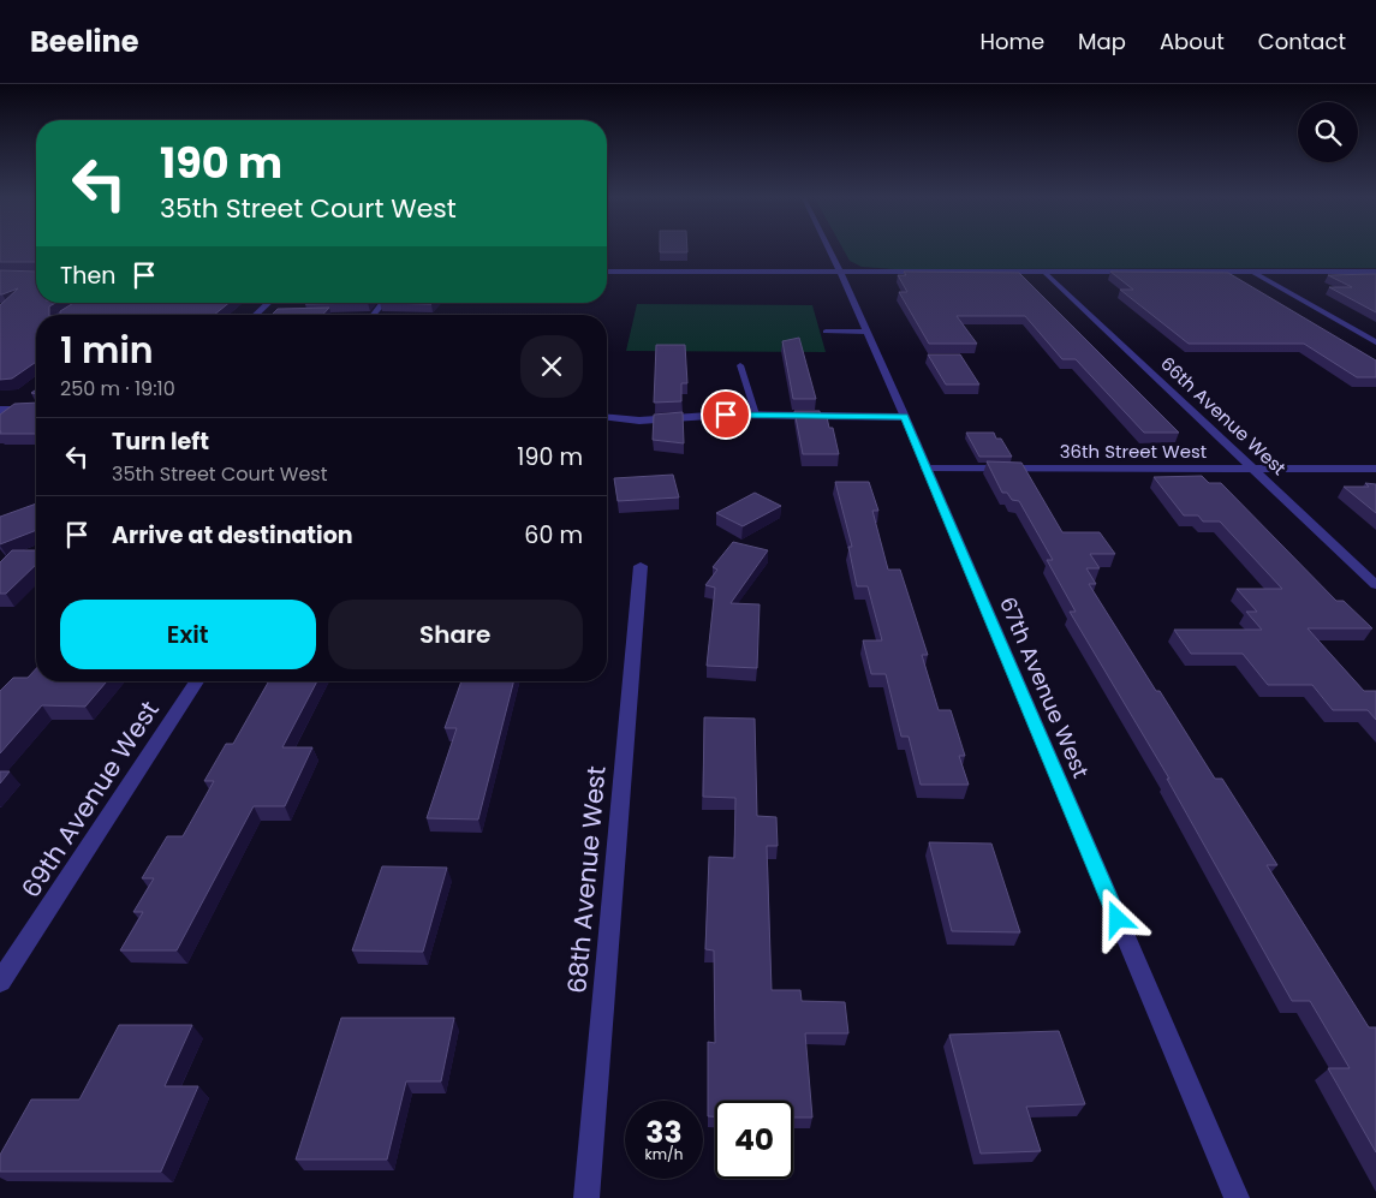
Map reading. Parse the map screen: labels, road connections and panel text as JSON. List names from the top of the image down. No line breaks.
{"streets":{"street":["66th Avenue West","36th Street West","67th Avenue West","69th Avenue West","68th Avenue West"]},"crossings":[["66th Avenue West","36th Street West"],["36th Street West","67th Avenue West"]],"page":{"header":"Beeline","nav":["Home","Map","About","Contact"],"turn":["190 m","35th Street Court West"],"then":"Then","heading":["1 min","250 m · 19:10"],"list":[{"name":"Turn left","note":"35th Street Court West","value":"190 m"},{"name":"Arrive at destination","value":"60 m"}],"buttons":["Exit","Share"],"speed":"33 km/h","limit":"40"}}
